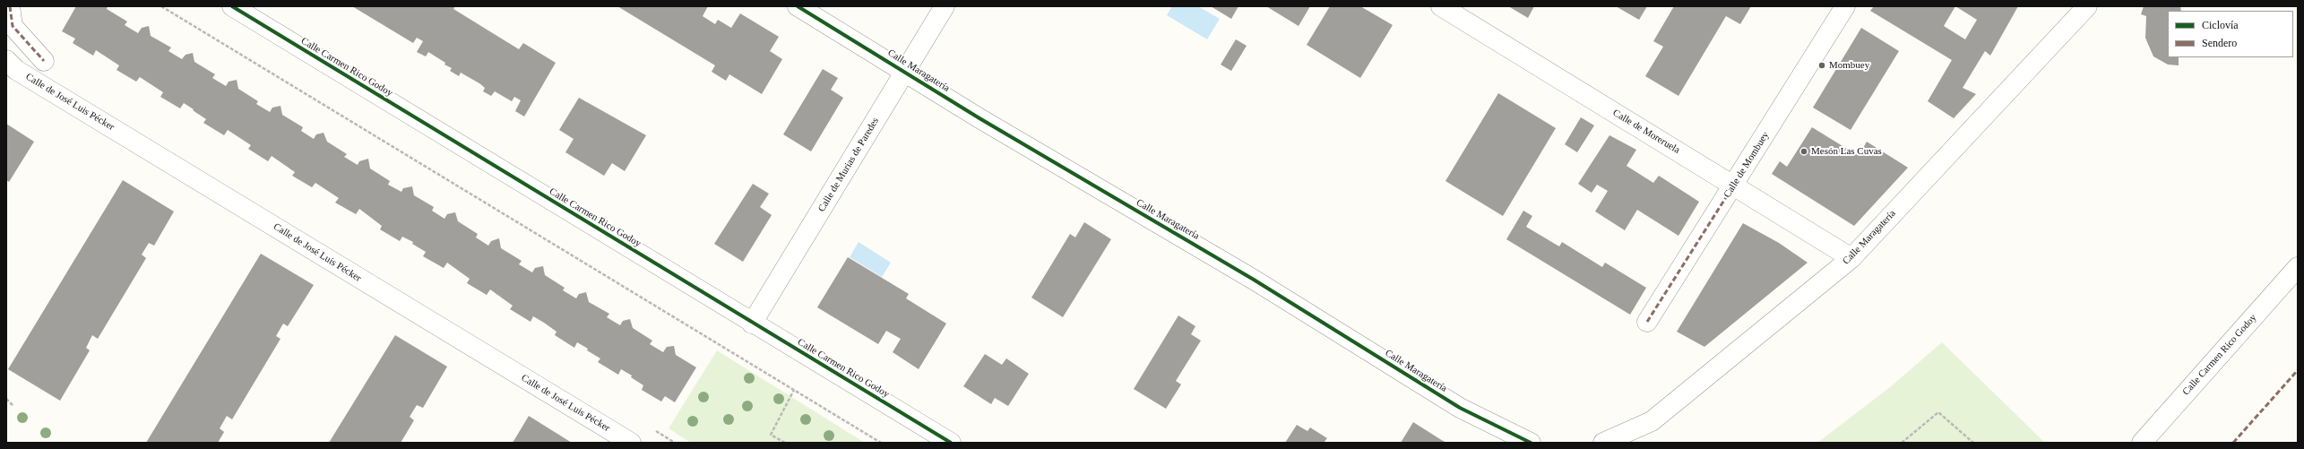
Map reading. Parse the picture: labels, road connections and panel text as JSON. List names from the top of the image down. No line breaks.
{"streets":{"street":["Calle Carmen Rico Godoy","Calle Maragatería","Calle de José Luis Pécker","Calle de Moreruela","Calle de Murias de Paredes","Calle de Mombuey"]},"crossings":[["Calle Carmen Rico Godoy","Calle de Murias de Paredes"],["Calle Maragatería","Calle de Moreruela"],["Calle Maragatería","Calle de Murias de Paredes"],["Calle de Moreruela","Calle de Mombuey"]],"places":["Mombuey","Mesón Las Cuvas"],"legend":["Ciclovía","Sendero"]}
